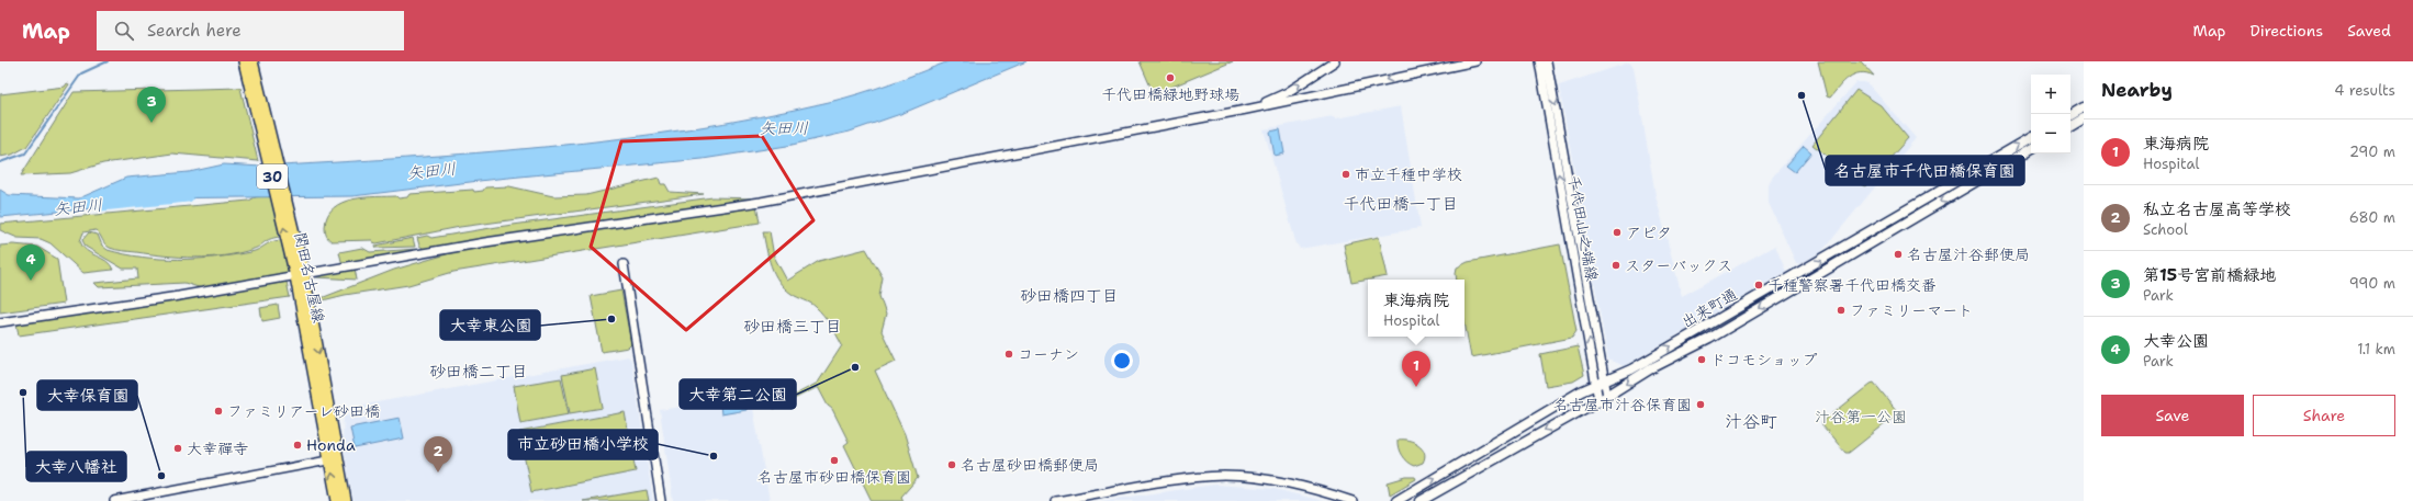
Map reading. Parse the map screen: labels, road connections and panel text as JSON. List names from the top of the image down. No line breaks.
{"streets":{"main road":["30","関田名古屋線","出来町通"],"street":["千代田山之端線"]},"crossings":[["千代田山之端線","出来町通"]],"districts":["千代田橋一丁目","砂田橋四丁目","砂田橋三丁目","砂田橋二丁目","汁谷町"],"water":["矢田川"],"parks":["汁谷第一公園"],"places":["千代田橋緑地野球場","名古屋市千代田橋保育園","市立千種中学校","アピタ","名古屋汁谷郵便局","スターバックス","千種警察署千代田橋交番","ファミリーマート","大幸東公園","コーナン","ドコモショップ","大幸第二公園","大幸八幡社","名古屋市汁谷保育園","ファミリアーレ砂田橋","Honda","大幸禪寺","市立砂田橋小学校","名古屋市砂田橋保育園","名古屋砂田橋郵便局","大幸保育園"],"page":{"header":"Map","search":"Search here","nav":["Map","Directions","Saved"],"heading":["Nearby","4 results"],"map_buttons":["+","−"],"pins":["3","4","1","2"],"list":[{"mark":"1","name":"東海病院","note":"Hospital","value":"290 m"},{"mark":"2","name":"私立名古屋高等学校","note":"School","value":"680 m"},{"mark":"3","name":"第15号宮前橋緑地","note":"Park","value":"990 m"},{"mark":"4","name":"大幸公園","note":"Park","value":"1.1 km"}],"popup":["東海病院","Hospital"],"buttons":["Save","Share"]}}
